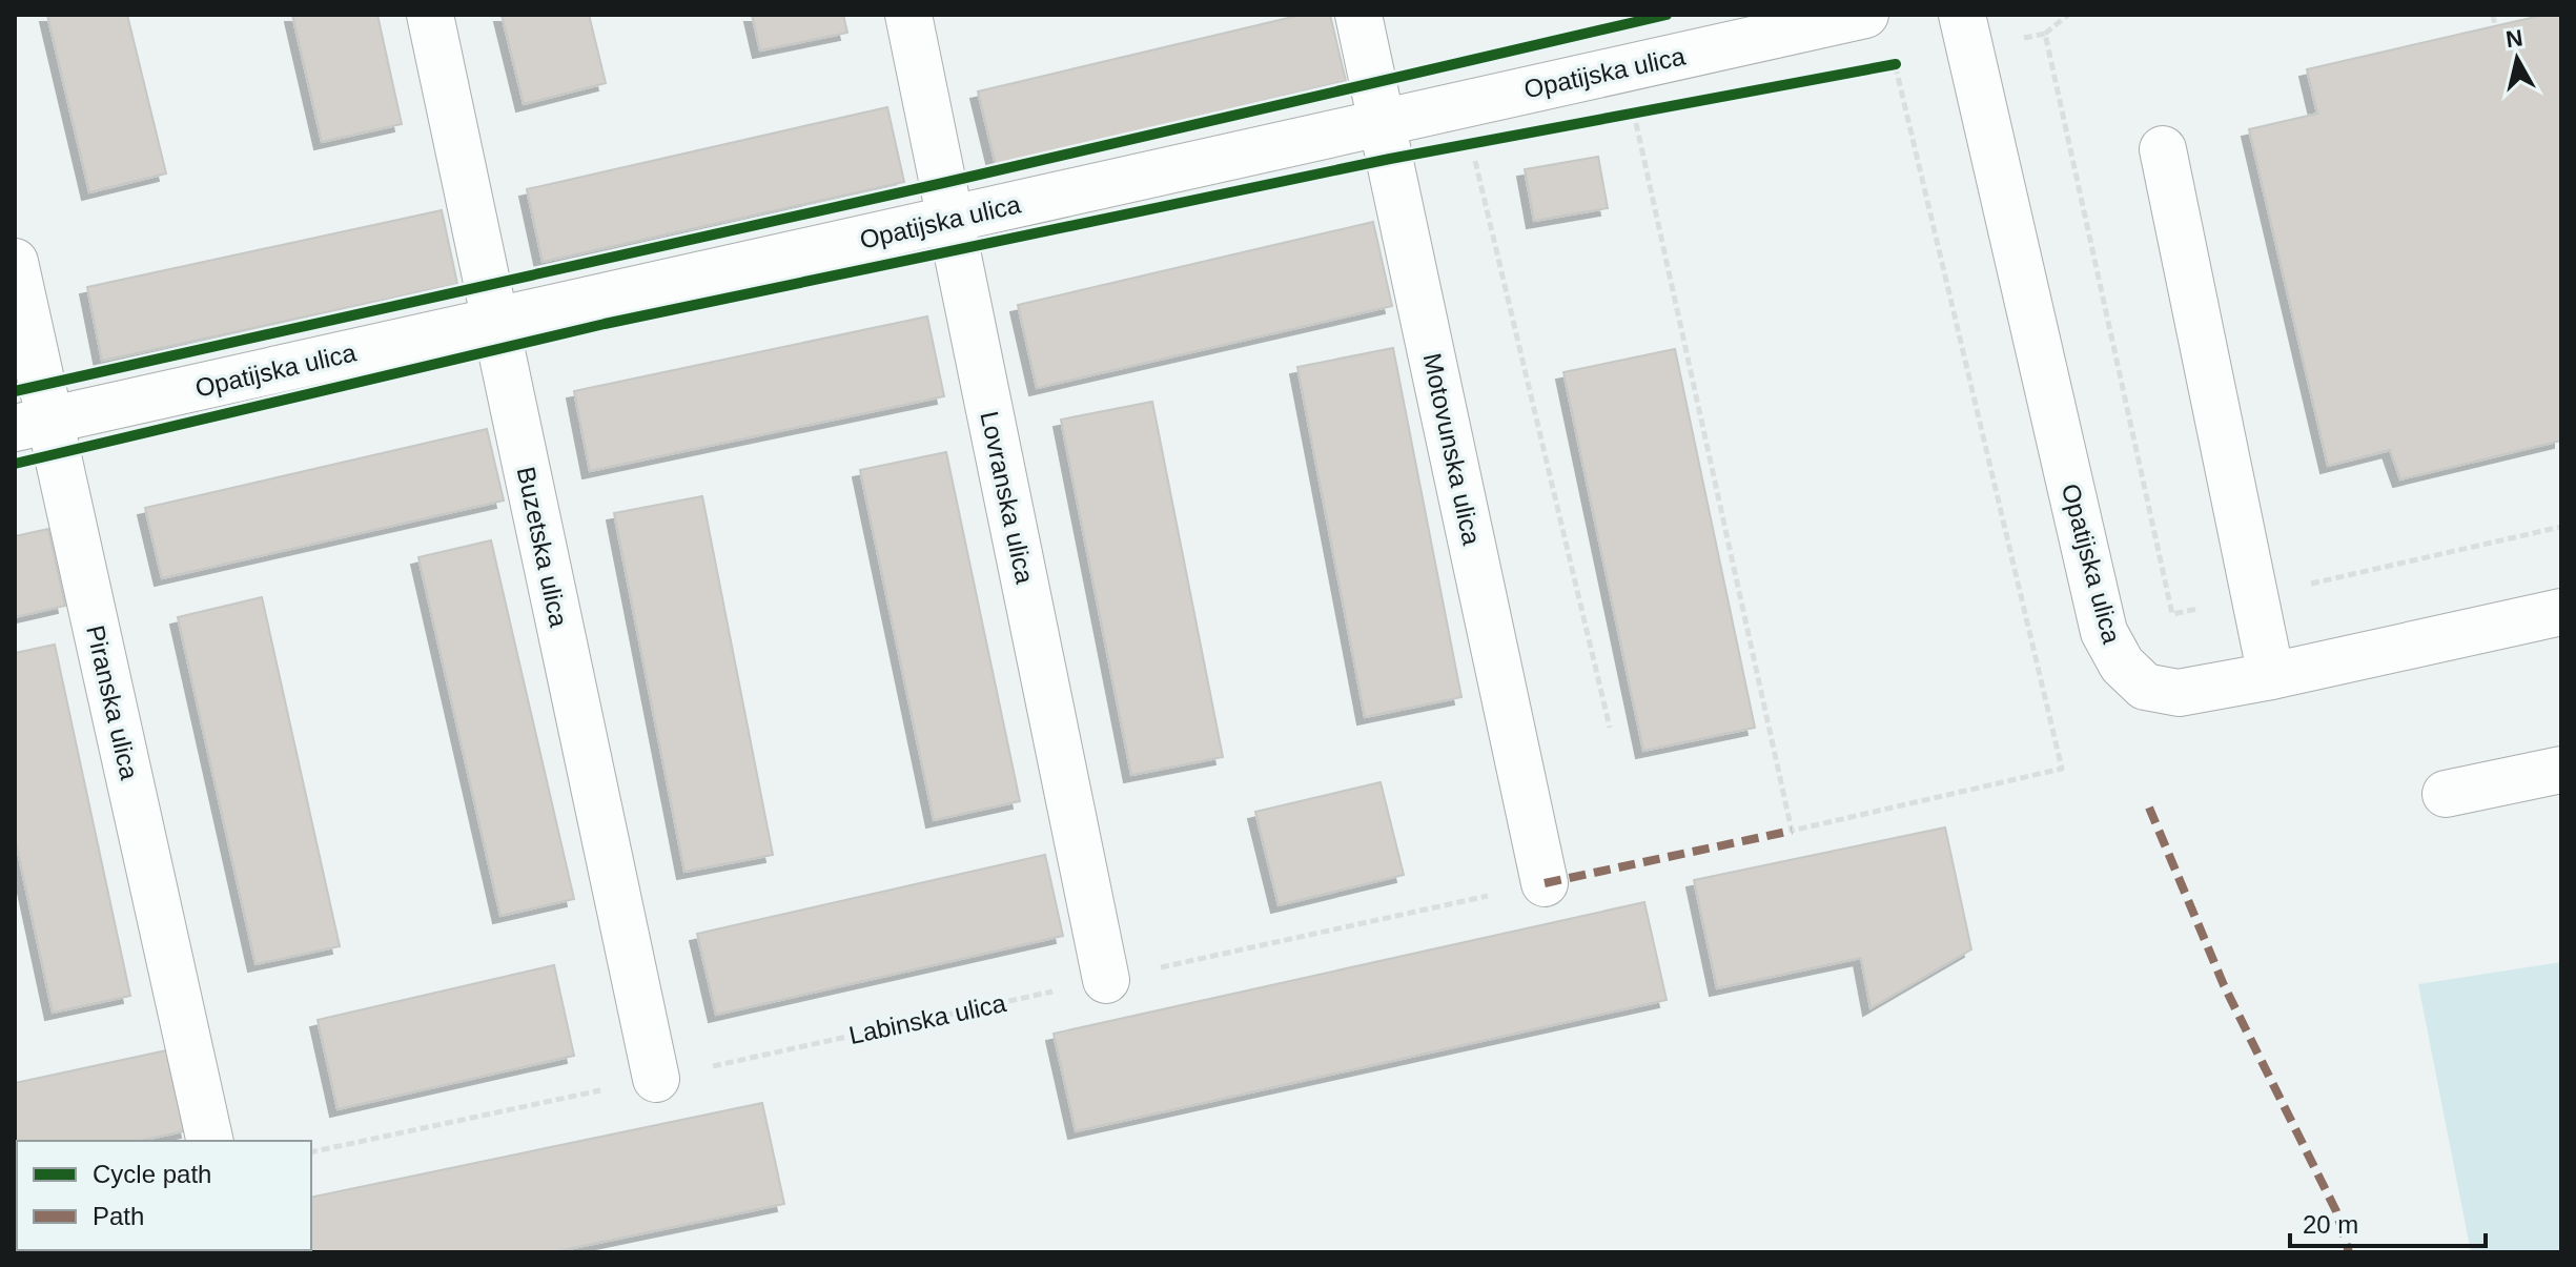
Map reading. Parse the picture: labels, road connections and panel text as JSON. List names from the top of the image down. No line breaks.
{"streets":{"street":["Opatijska ulica","Motovunska ulica","Lovranska ulica","Buzetska ulica","Piranska ulica"],"path":["Labinska ulica"]},"crossings":[["Opatijska ulica","Motovunska ulica"],["Opatijska ulica","Lovranska ulica"],["Opatijska ulica","Buzetska ulica"],["Opatijska ulica","Piranska ulica"],["Motovunska ulica","Labinska ulica"],["Lovranska ulica","Labinska ulica"],["Buzetska ulica","Labinska ulica"]],"legend":["Cycle path","Path"],"scale_bar":"20 m","north":"top"}
